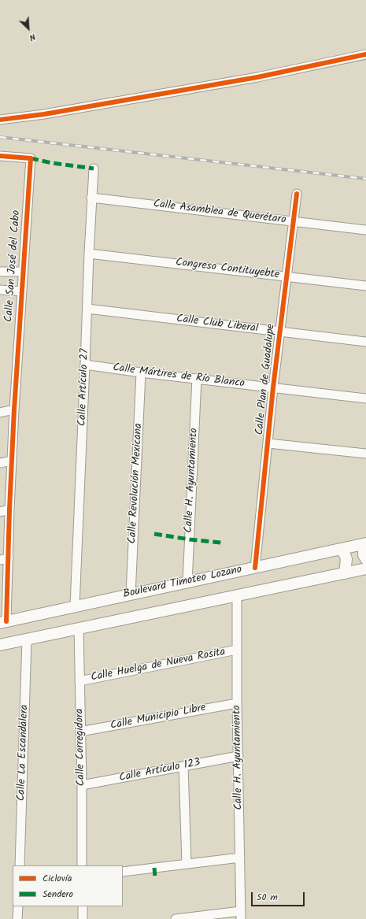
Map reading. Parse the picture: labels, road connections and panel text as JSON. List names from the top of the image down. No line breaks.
{"streets":{"main road":["Boulevard Timoteo Lozano"],"street":["Calle Asamblea de Querétaro","Calle San José del Cabo","Congreso Contituyebte","Calle Club Liberal","Calle Mártires de Río Blanco","Calle Plan de Guadalupe","Calle Artículo 27","Calle H. Ayuntamiento","Calle Revolución Mexicana","Calle Huelga de Nueva Rosita","Calle Municipio Libre","Calle Corregidora","Calle La Escandalera","Calle Artículo 123"]},"crossings":[["Calle Asamblea de Querétaro","Calle Plan de Guadalupe"],["Calle Asamblea de Querétaro","Calle Artículo 27"],["Calle San José del Cabo","Boulevard Timoteo Lozano"],["Congreso Contituyebte","Calle Plan de Guadalupe"],["Congreso Contituyebte","Calle Artículo 27"],["Calle Club Liberal","Calle Plan de Guadalupe"],["Calle Club Liberal","Calle Artículo 27"],["Calle Mártires de Río Blanco","Calle Plan de Guadalupe"],["Calle Mártires de Río Blanco","Calle Artículo 27"],["Calle Mártires de Río Blanco","Calle H. Ayuntamiento"],["Calle Mártires de Río Blanco","Calle Revolución Mexicana"],["Calle Plan de Guadalupe","Boulevard Timoteo Lozano"],["Calle Artículo 27","Boulevard Timoteo Lozano"],["Calle H. Ayuntamiento","Boulevard Timoteo Lozano"],["Calle H. Ayuntamiento","Calle Huelga de Nueva Rosita"],["Calle H. Ayuntamiento","Calle Municipio Libre"],["Calle H. Ayuntamiento","Calle Artículo 123"],["Calle Revolución Mexicana","Boulevard Timoteo Lozano"],["Calle Huelga de Nueva Rosita","Calle Corregidora"],["Calle Municipio Libre","Calle Corregidora"],["Calle Corregidora","Calle Artículo 123"]],"legend":["Ciclovía","Sendero"],"scale_bar":"50 m","north":"bottom right"}
